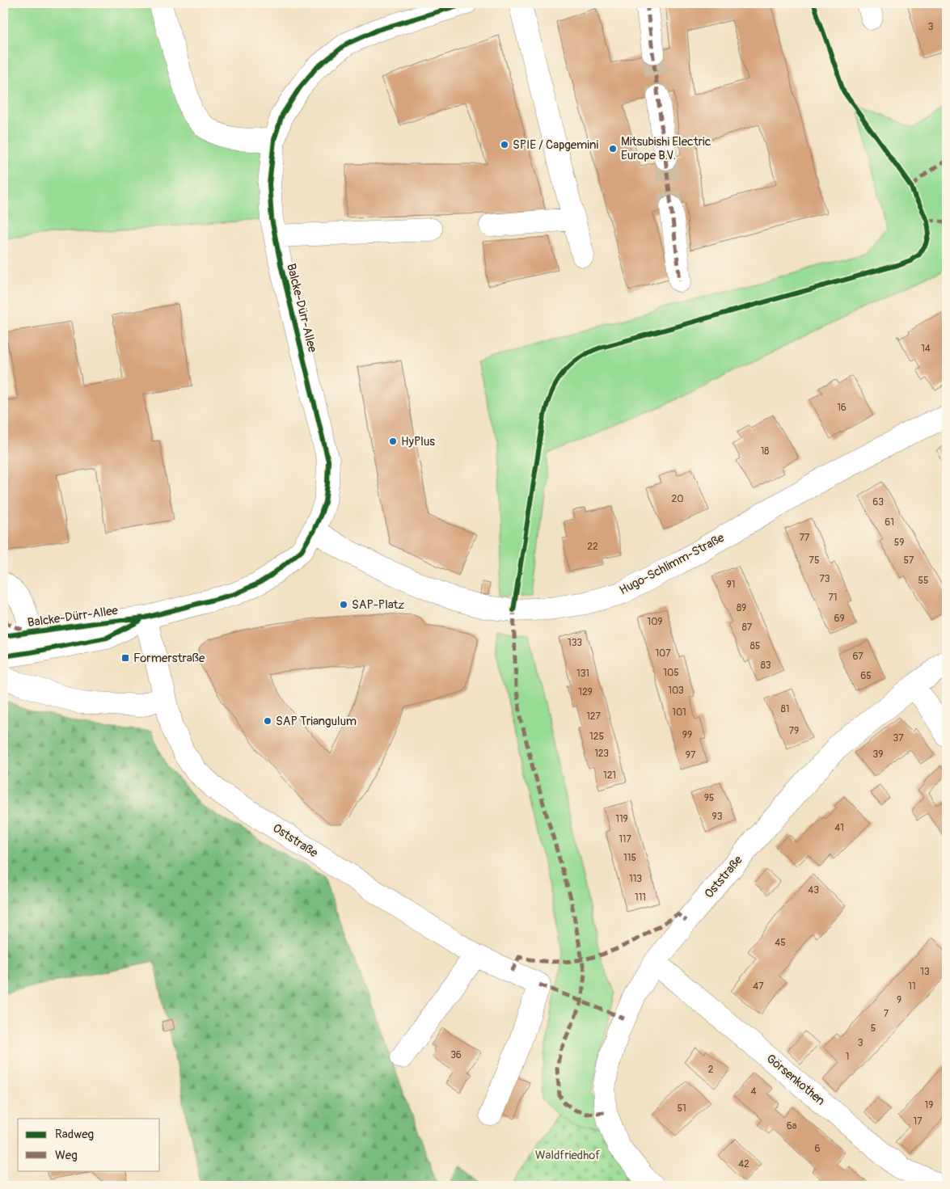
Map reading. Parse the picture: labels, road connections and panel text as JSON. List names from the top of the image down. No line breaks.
{"streets":{"street":["Balcke-Dürr-Allee","Hugo-Schlimm-Straße","Oststraße","Görsenkothen"]},"crossings":[["Balcke-Dürr-Allee","Hugo-Schlimm-Straße"],["Balcke-Dürr-Allee","Oststraße"],["Oststraße","Görsenkothen"]],"parks":["Waldfriedhof"],"places":{"other":["SPIE / Capgemini","Mitsubishi Electric Europe B.V.","HyPlus","SAP-Platz","SAP Triangulum"],"transit":["Formerstraße"]},"house_numbers":["3","14","16","18","20","63","61","77","59","22","75","57","73","55","91","71","89","69","109","87","133","85","107","67","83","105","131","65","103","129","81","101","127","79","99","125","37","123","39","97","121","95","93","119","41","117","115","113","43","111","45","13","47","11","9","7","5","3","36","1","2","4","19","51","17","6a","6","42"],"legend":["Radweg","Weg"]}
